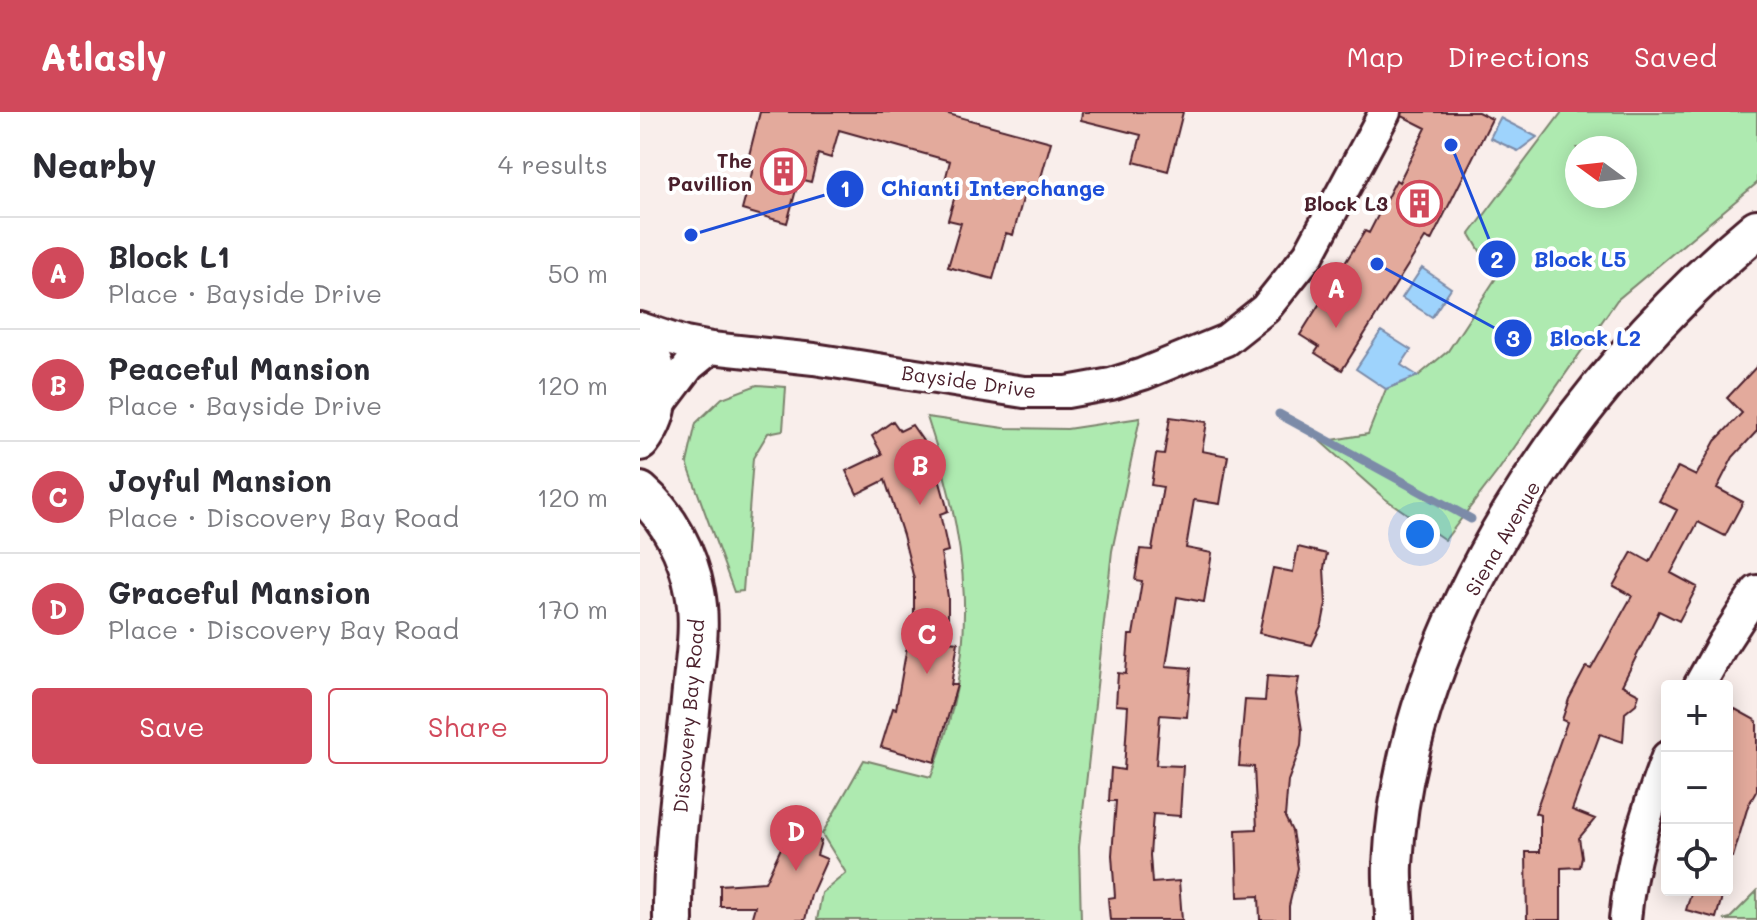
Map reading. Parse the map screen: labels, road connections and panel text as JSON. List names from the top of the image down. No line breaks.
{"streets":{"street":["Bayside Drive","Siena Avenue","Discovery Bay Road"]},"places":{"other":["Block L5","Chianti Interchange","Block L2"],"building":["The Pavillion","Block L3"]},"north":"left","page":{"header":"Atlasly","nav":["Map","Directions","Saved"],"heading":["Nearby","4 results"],"list":[{"mark":"A","name":"Block L1","note":"Place · Bayside Drive","value":"50 m"},{"mark":"B","name":"Peaceful Mansion","note":"Place · Bayside Drive","value":"120 m"},{"mark":"C","name":"Joyful Mansion","note":"Place · Discovery Bay Road","value":"120 m"},{"mark":"D","name":"Graceful Mansion","note":"Place · Discovery Bay Road","value":"170 m"}],"pins":["A","B","C","D"],"buttons":["Save","Share"],"map_buttons":["+","−"]}}
